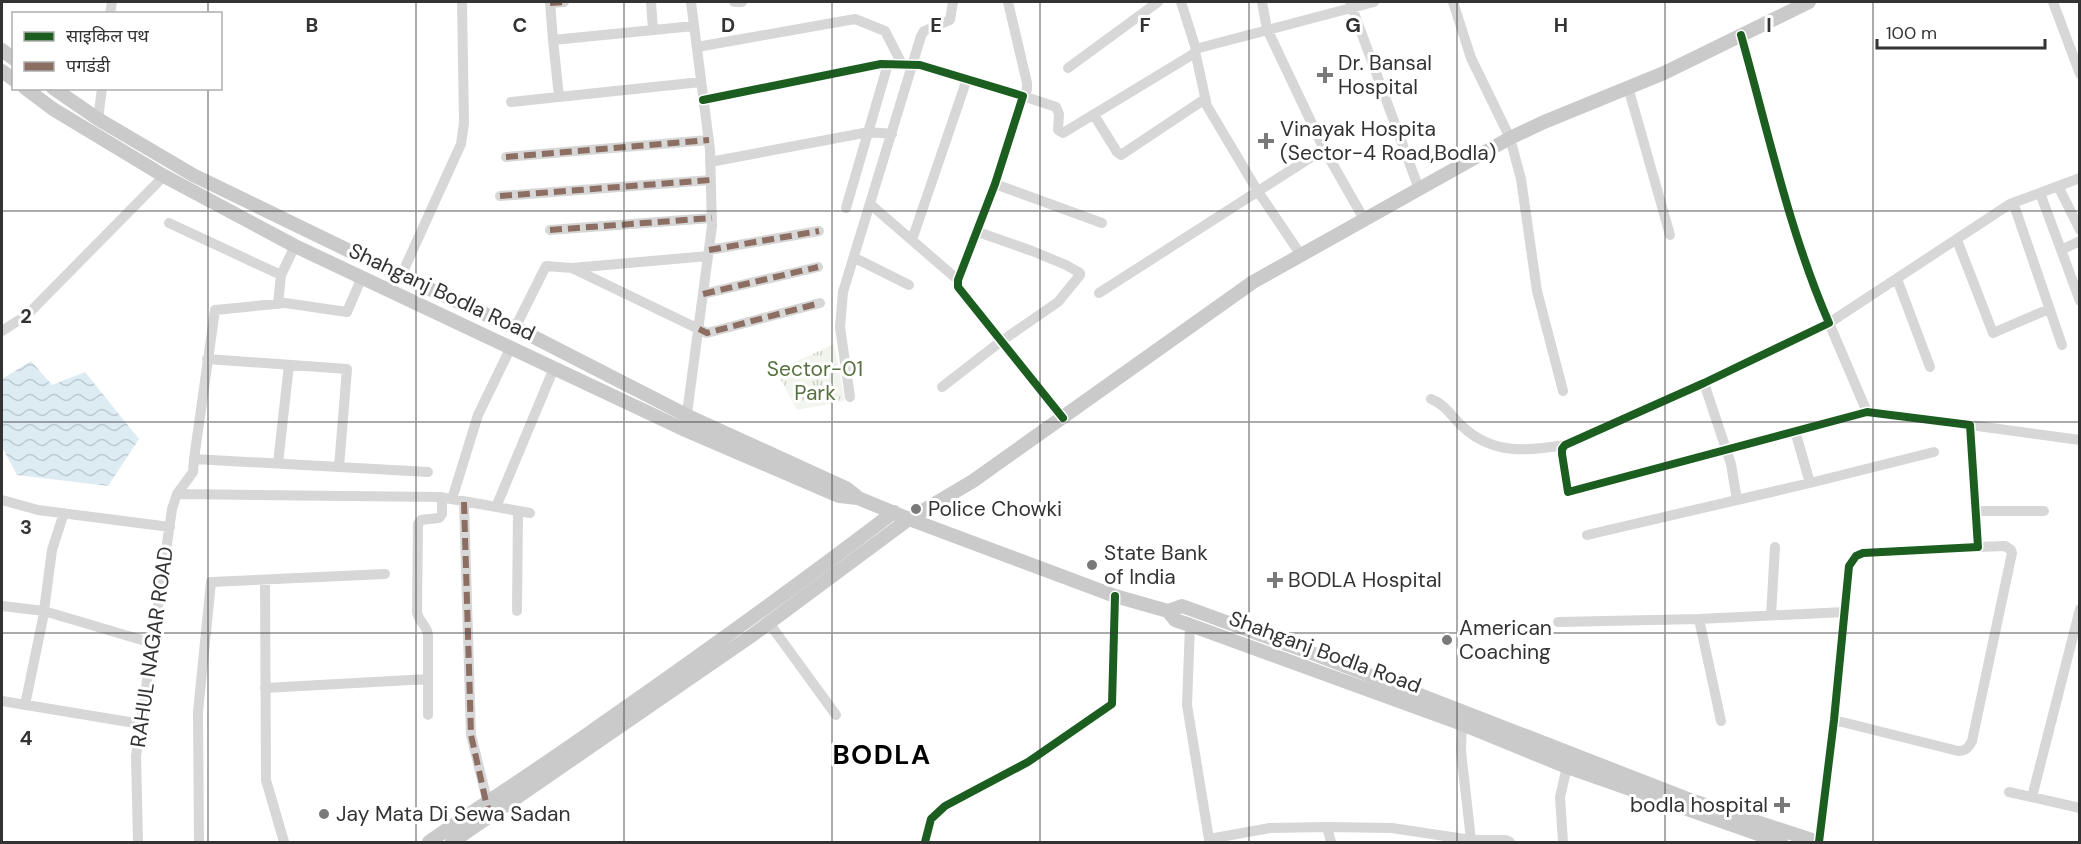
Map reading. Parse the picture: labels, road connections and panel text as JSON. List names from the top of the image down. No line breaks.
{"streets":{"main road":["Shahganj Bodla Road"],"street":["RAHUL NAGAR ROAD"]},"districts":["BODLA"],"parks":["Sector-01 Park"],"places":{"health":["Dr. Bansal Hospital","Vinayak Hospita (Sector-4 Road,Bodla)","BODLA Hospital","bodla hospital"],"other":["Police Chowki","State Bank of India","American Coaching","Jay Mata Di Sewa Sadan"]},"legend":["साइकिल पथ","पगडंडी"],"scale_bar":"100 m","grid":{"columns":["B","C","D","E","F","G","H","I"],"rows":["2","3","4"]}}
